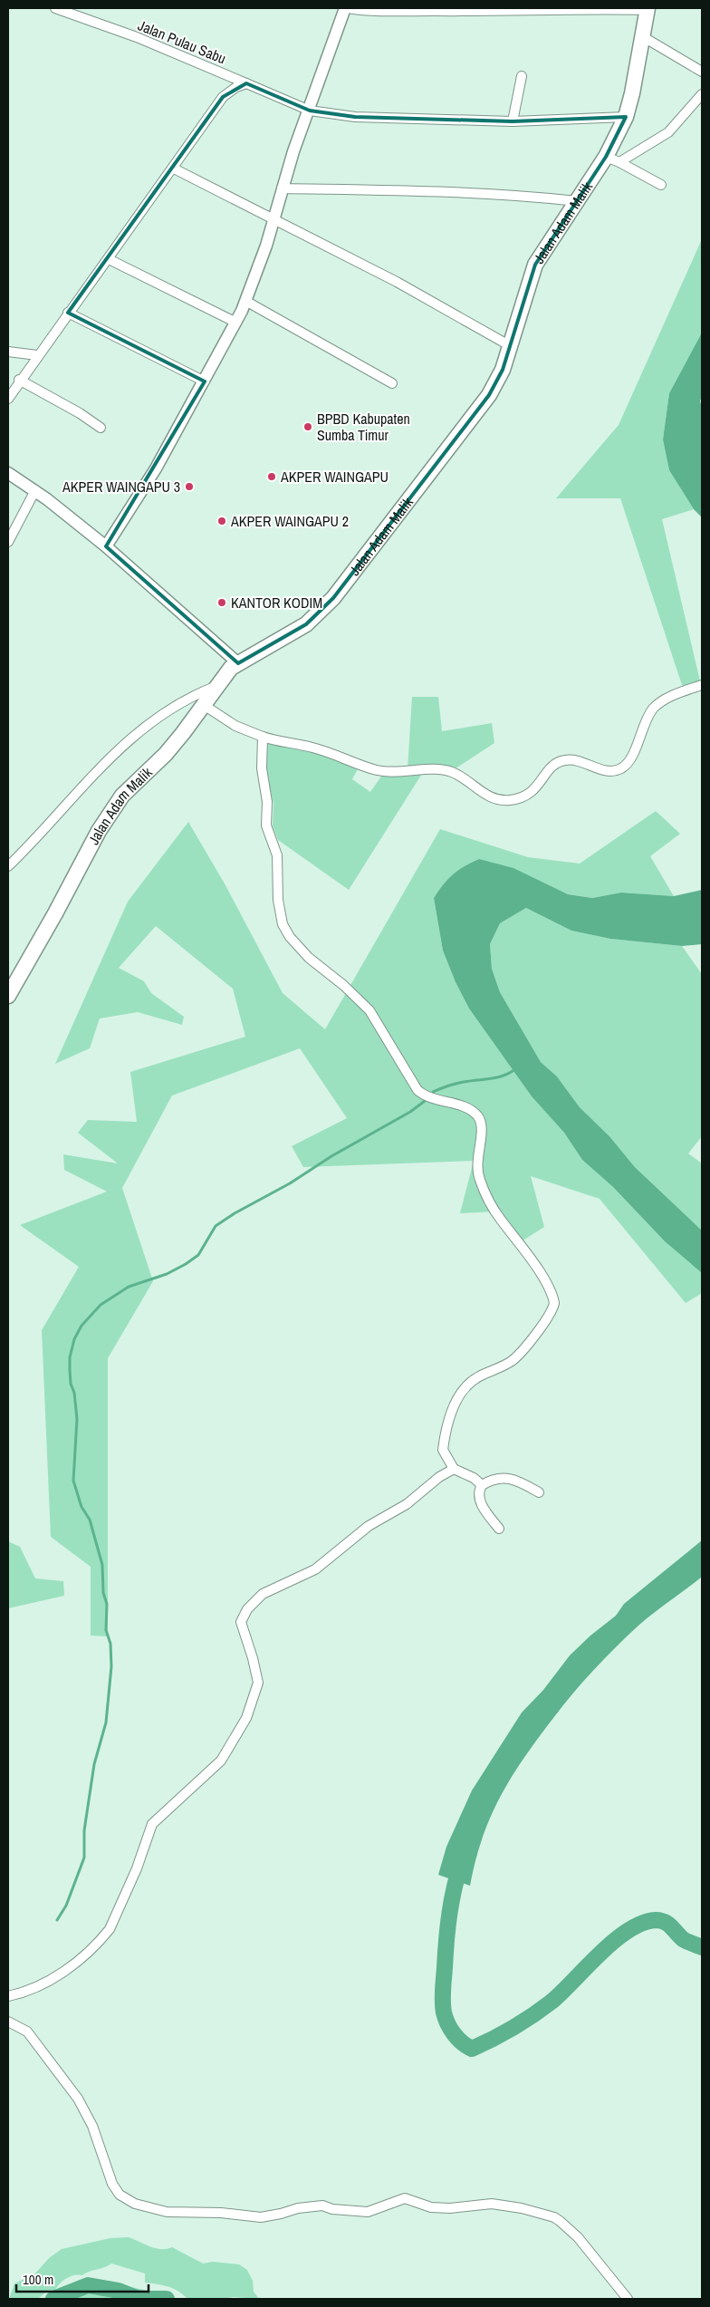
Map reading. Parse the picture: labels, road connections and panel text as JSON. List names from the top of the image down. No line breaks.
{"streets":{"highway":["Jalan Adam Malik"],"street":["Jalan Pulau Sabu"]},"crossings":[["Jalan Pulau Sabu","Jalan Adam Malik"]],"places":["BPBD Kabupaten Sumba Timur","AKPER WAINGAPU","AKPER WAINGAPU 3","AKPER WAINGAPU 2","KANTOR KODIM"],"scale_bar":"100 m"}
